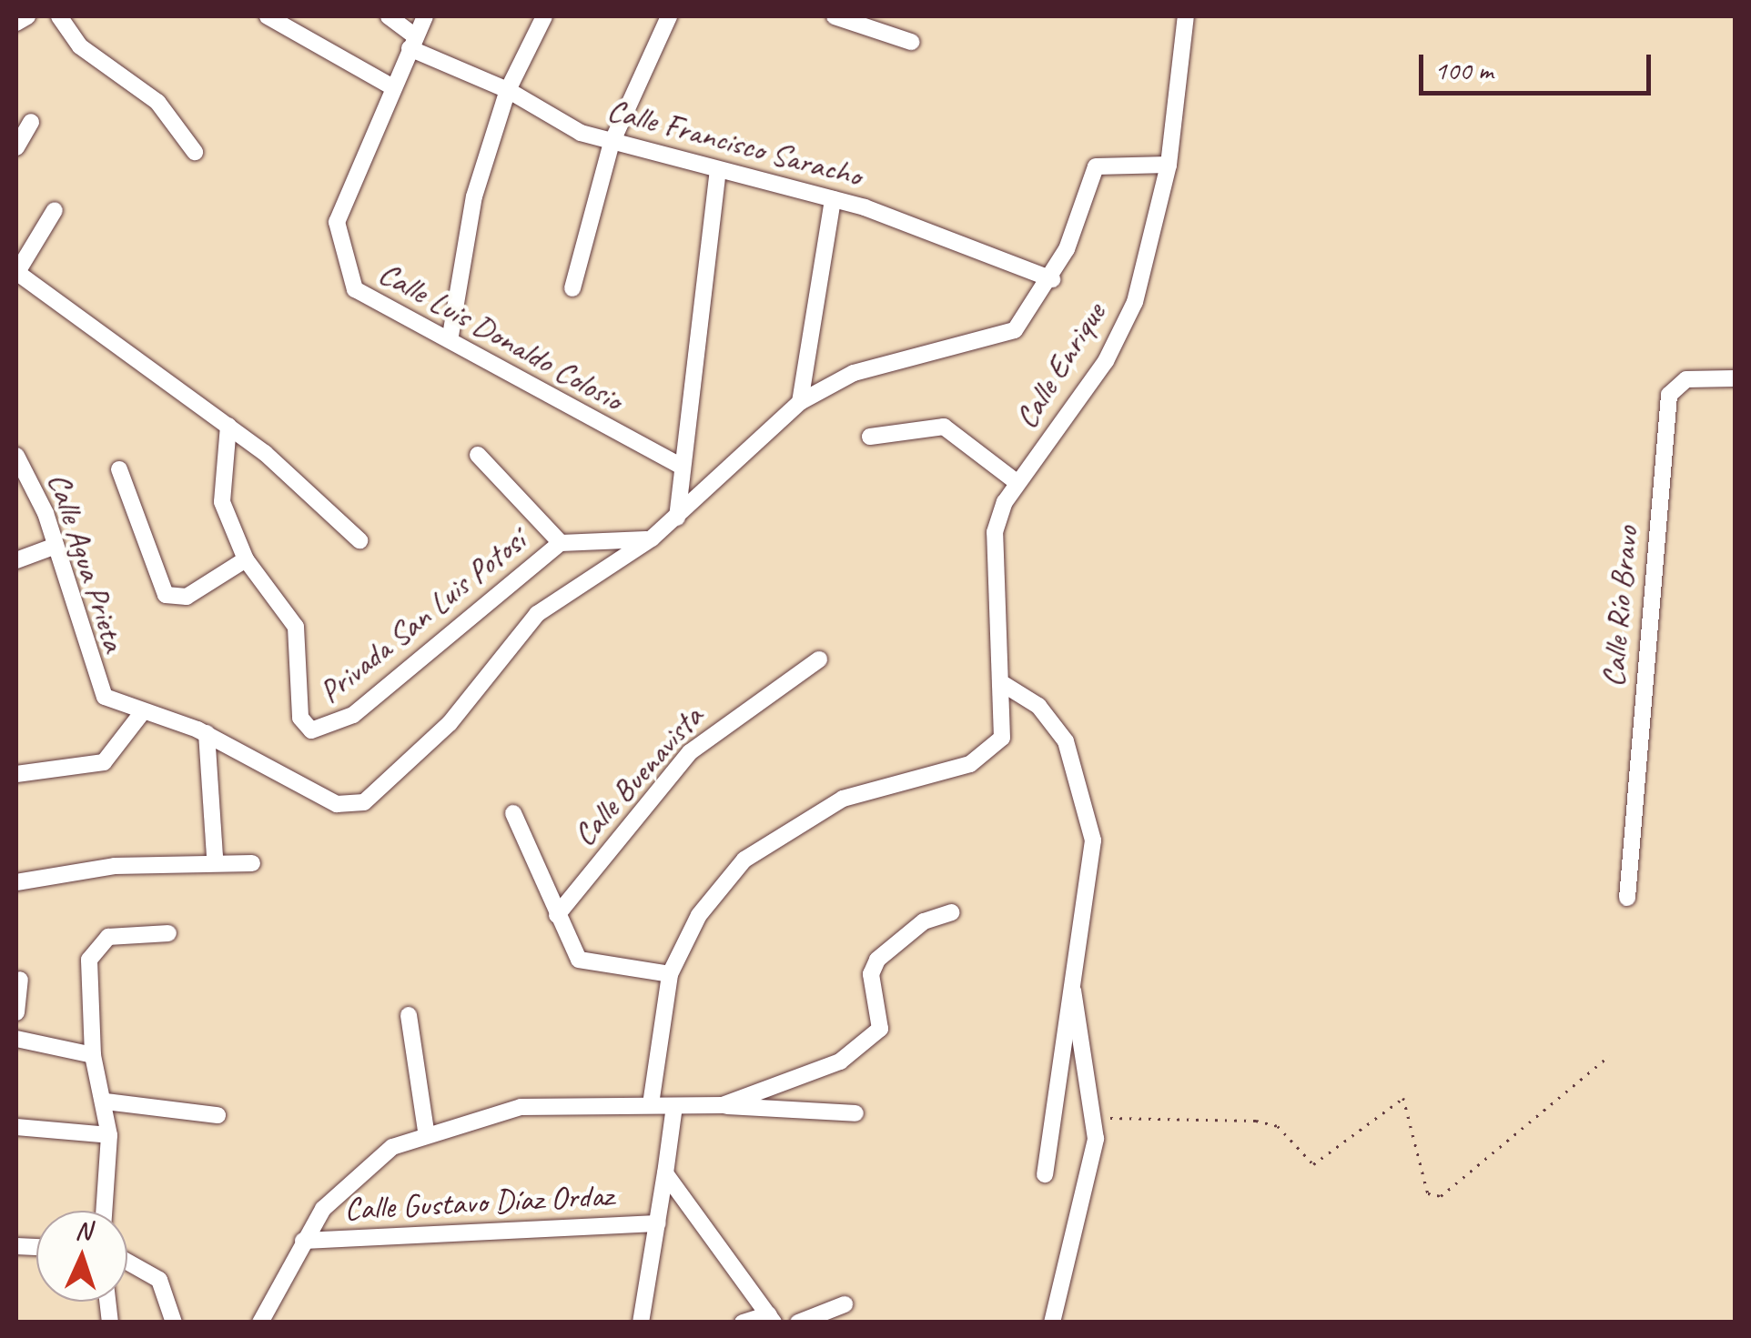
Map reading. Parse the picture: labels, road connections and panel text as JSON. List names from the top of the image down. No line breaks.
{"streets":{"street":["Calle Francisco Saracho","Calle Luis Donaldo Colosio","Calle Enrique","Calle Agua Prieta","Calle Río Bravo","Privada San Luis Potosí","Calle Buenavista","Calle Gustavo Díaz Ordaz"]},"scale_bar":"100 m","north":"top"}
